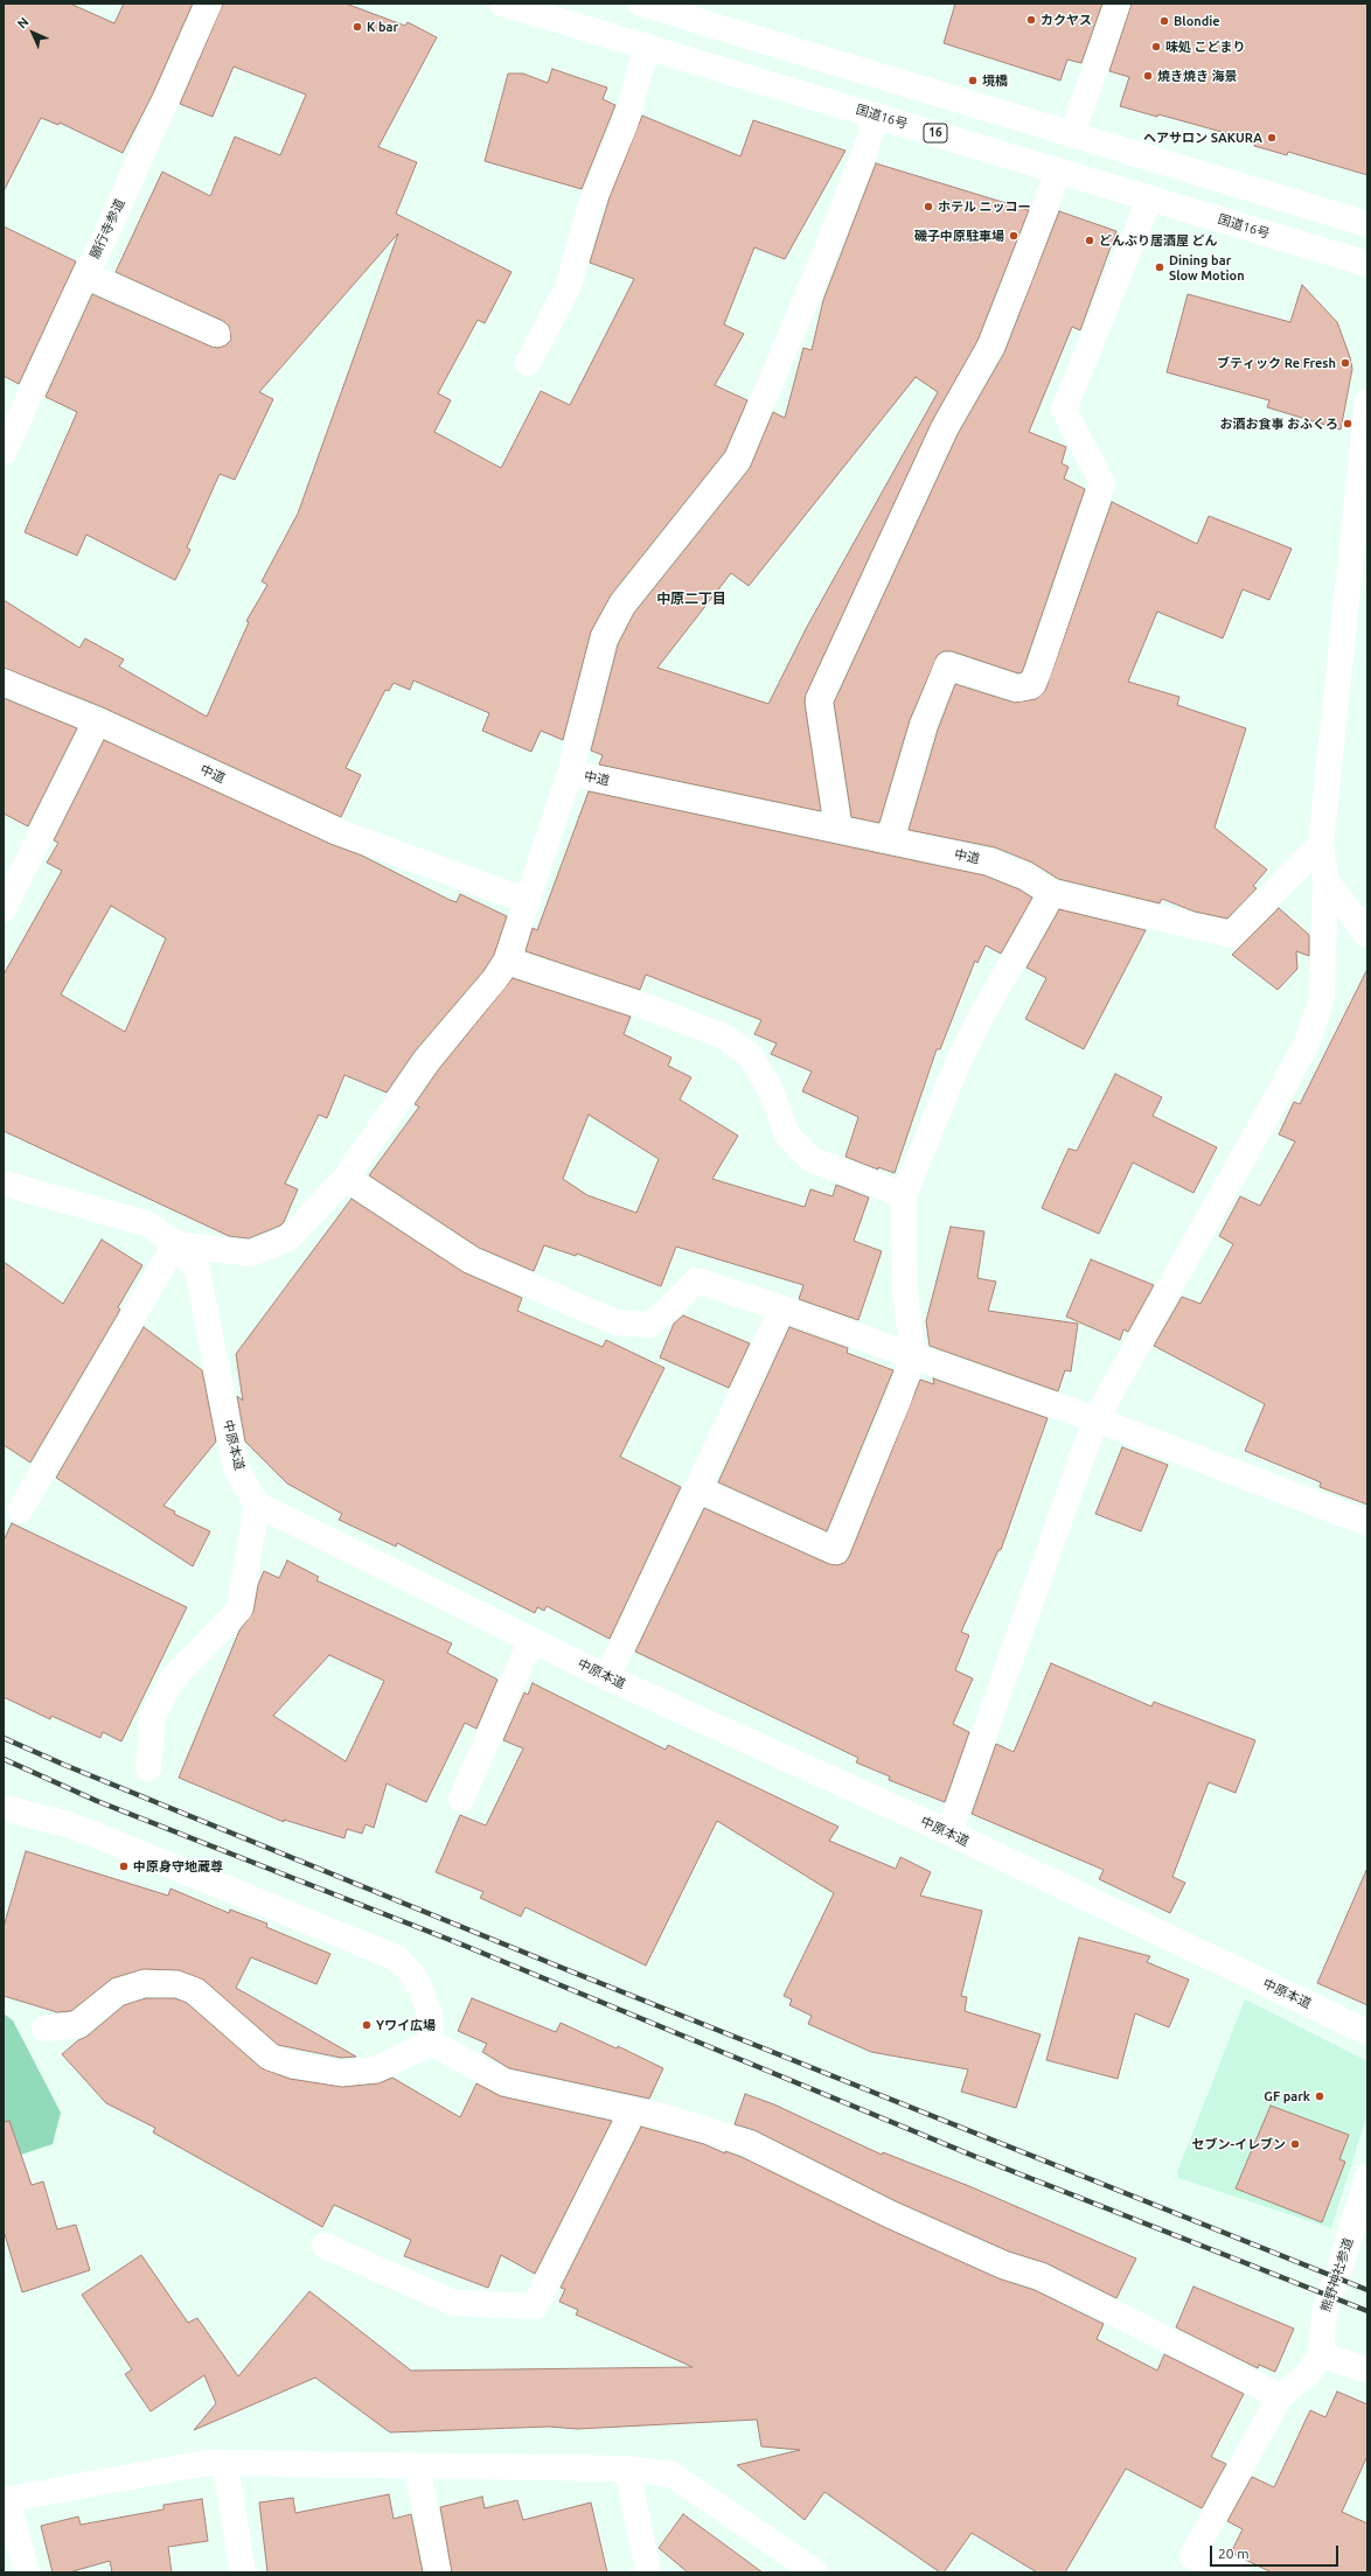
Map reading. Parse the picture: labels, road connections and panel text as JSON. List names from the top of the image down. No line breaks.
{"streets":{"main road":["国道16号","16","願行寺参道","中道","中原本道","熊野神社参道"]},"districts":["中原二丁目"],"places":["カクヤス","Blondie","K bar","味処 こどまり","焼き焼き 海景","境橋","ヘアサロン SAKURA","ホテル ニッコー","磯子中原駐車場","どんぶり居酒屋 どん","Dining bar Slow Motion","ブティック Re Fresh","お酒お食事 おふくろ","中原身守地蔵尊","Yワイ広場","GF park","セブン-イレブン"],"scale_bar":"20 m","north":"top left"}
